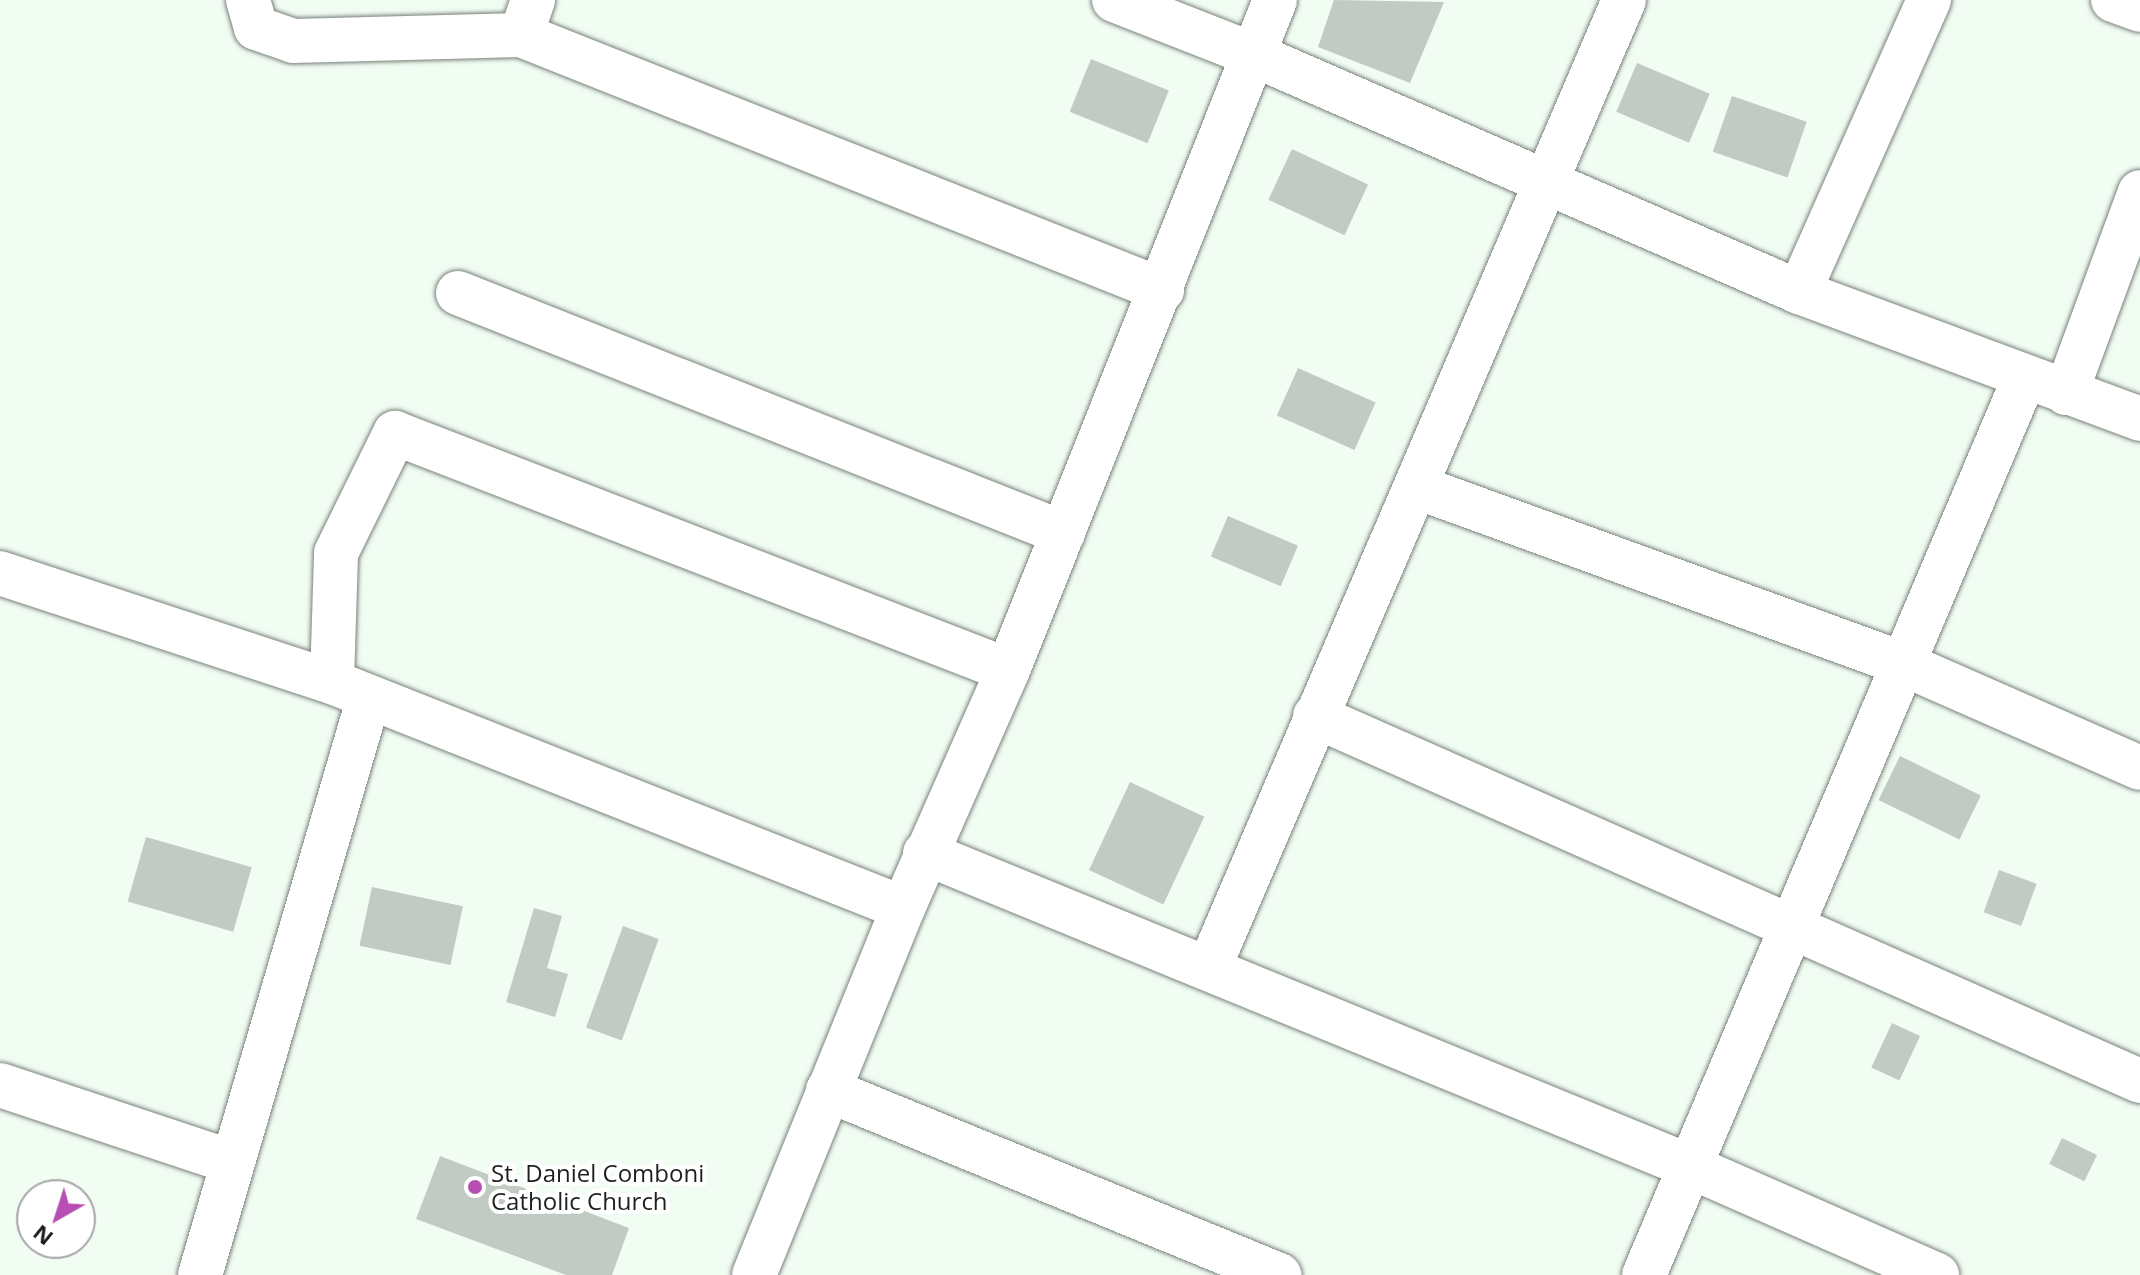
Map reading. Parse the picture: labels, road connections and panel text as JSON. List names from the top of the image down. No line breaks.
{"places":["St. Daniel Comboni Catholic Church"],"north":"bottom left"}
